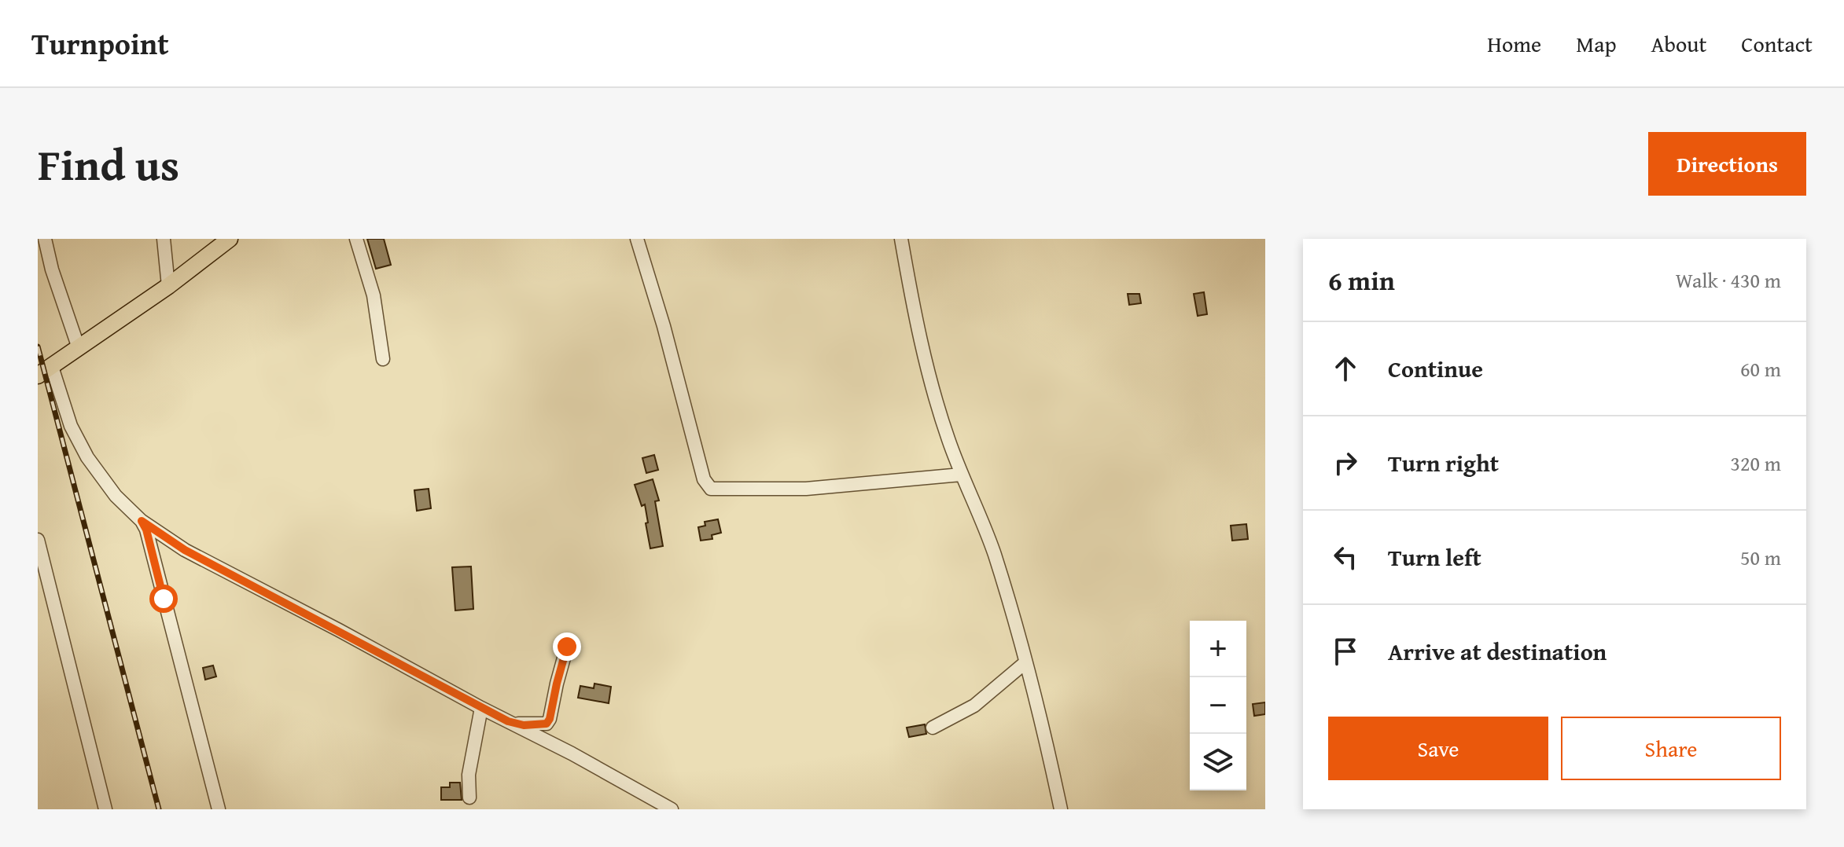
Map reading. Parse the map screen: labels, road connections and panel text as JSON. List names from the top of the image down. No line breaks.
{"page":{"header":"Turnpoint","nav":["Home","Map","About","Contact"],"title":"Find us","buttons":["Directions",["Save","Share"]],"heading":["6 min","Walk · 430 m"],"list":[["Continue","60 m"],["Turn right","320 m"],["Turn left","50 m"],"Arrive at destination"],"map_buttons":["+","−"]}}
